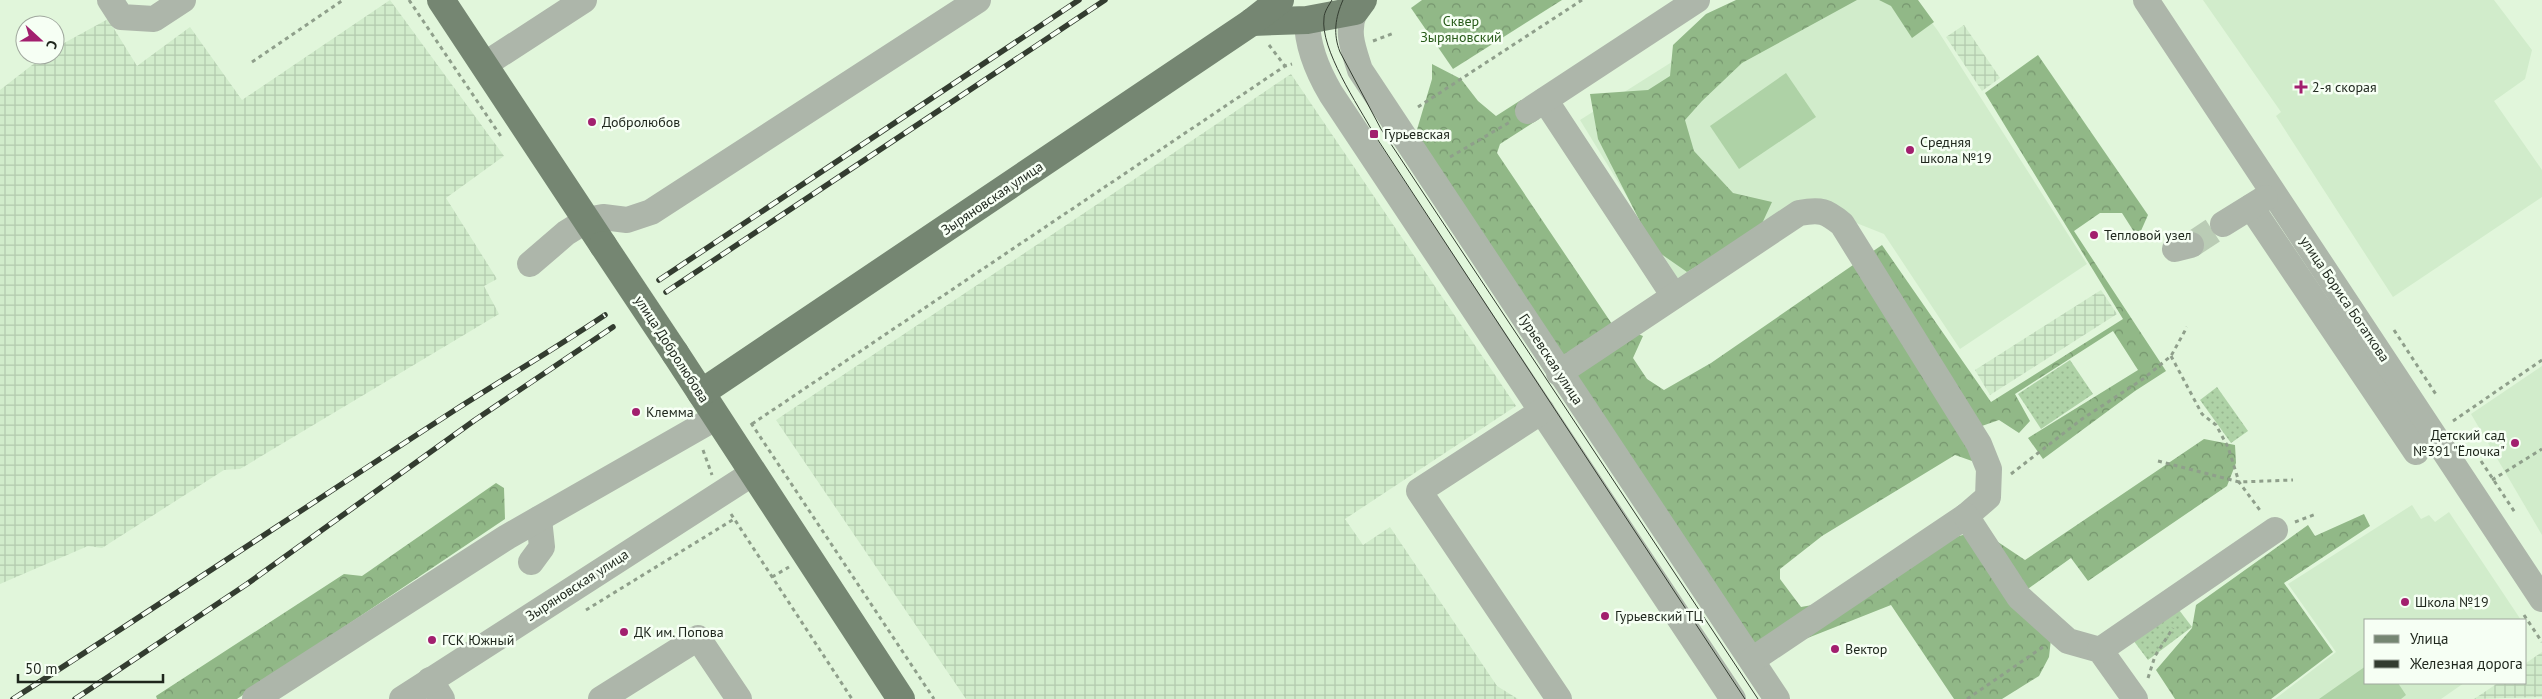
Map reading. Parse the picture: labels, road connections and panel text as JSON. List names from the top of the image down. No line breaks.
{"streets":{"main road":["Зыряновская улица","улица Добролюбова"],"street":["улица Бориса Богаткова","Гурьевская улица"]},"crossings":[["Зыряновская улица","улица Добролюбова"]],"parks":["Cквер Зыряновский"],"places":{"health":["2-я скорая"],"other":["Добролюбов","Средняя школа №19","Тепловой узел","Клемма","Детский сад №391 \"Ёлочка\"","Школа №19","Гурьевский ТЦ","ДК им. Попова","ГСК Южный","Вектор"],"transit":["Гурьевская"]},"legend":["Улица","Железная дорога"],"scale_bar":"50 m","north":"right"}
